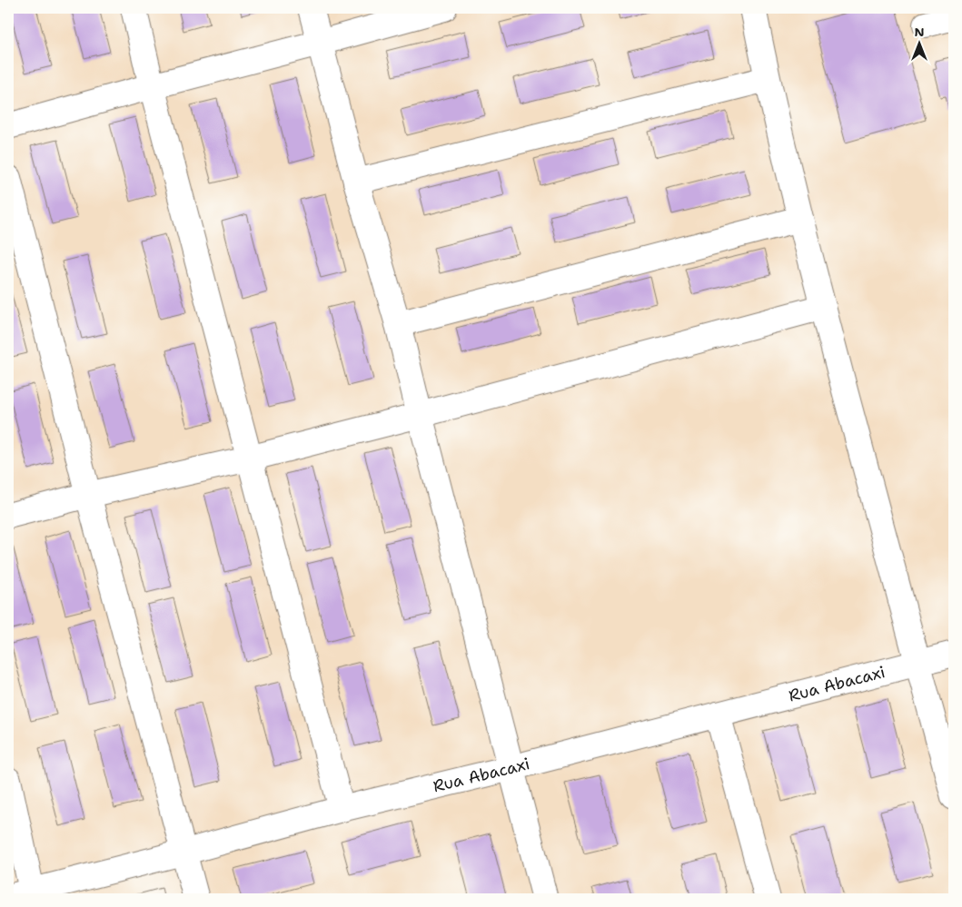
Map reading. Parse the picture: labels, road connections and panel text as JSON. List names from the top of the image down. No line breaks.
{"streets":{"street":["Rua Abacaxi"]},"north":"top"}
